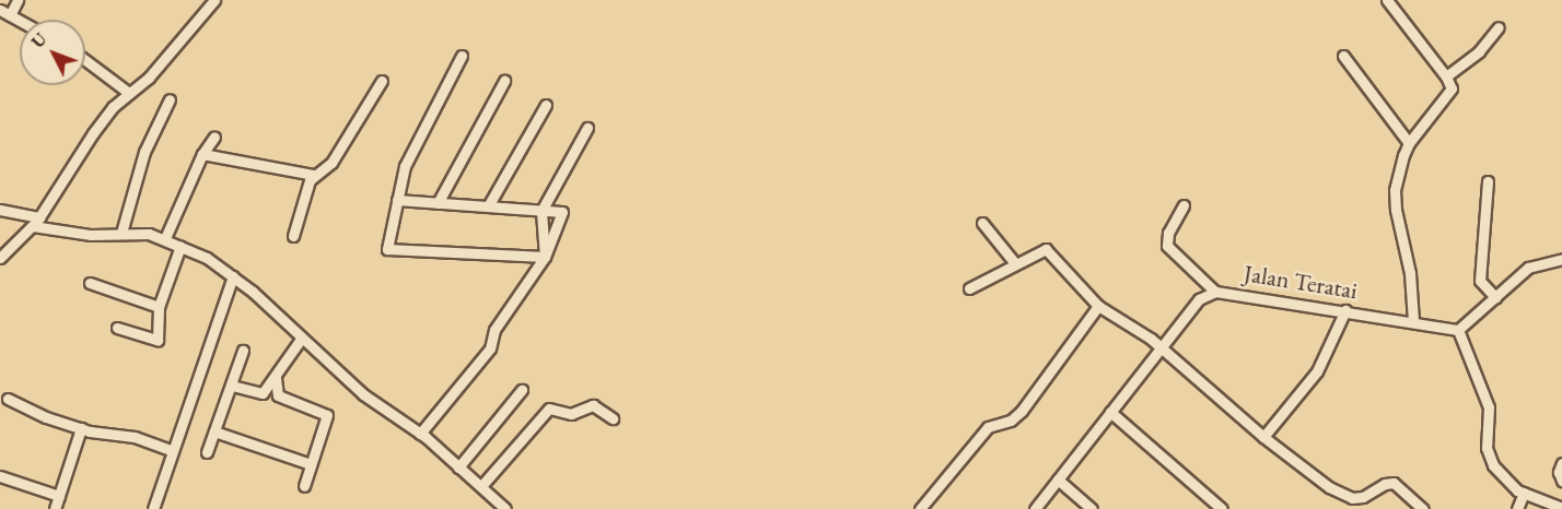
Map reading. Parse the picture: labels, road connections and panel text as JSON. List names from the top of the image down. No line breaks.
{"streets":{"street":["Jalan Teratai"]},"north":"top left"}
